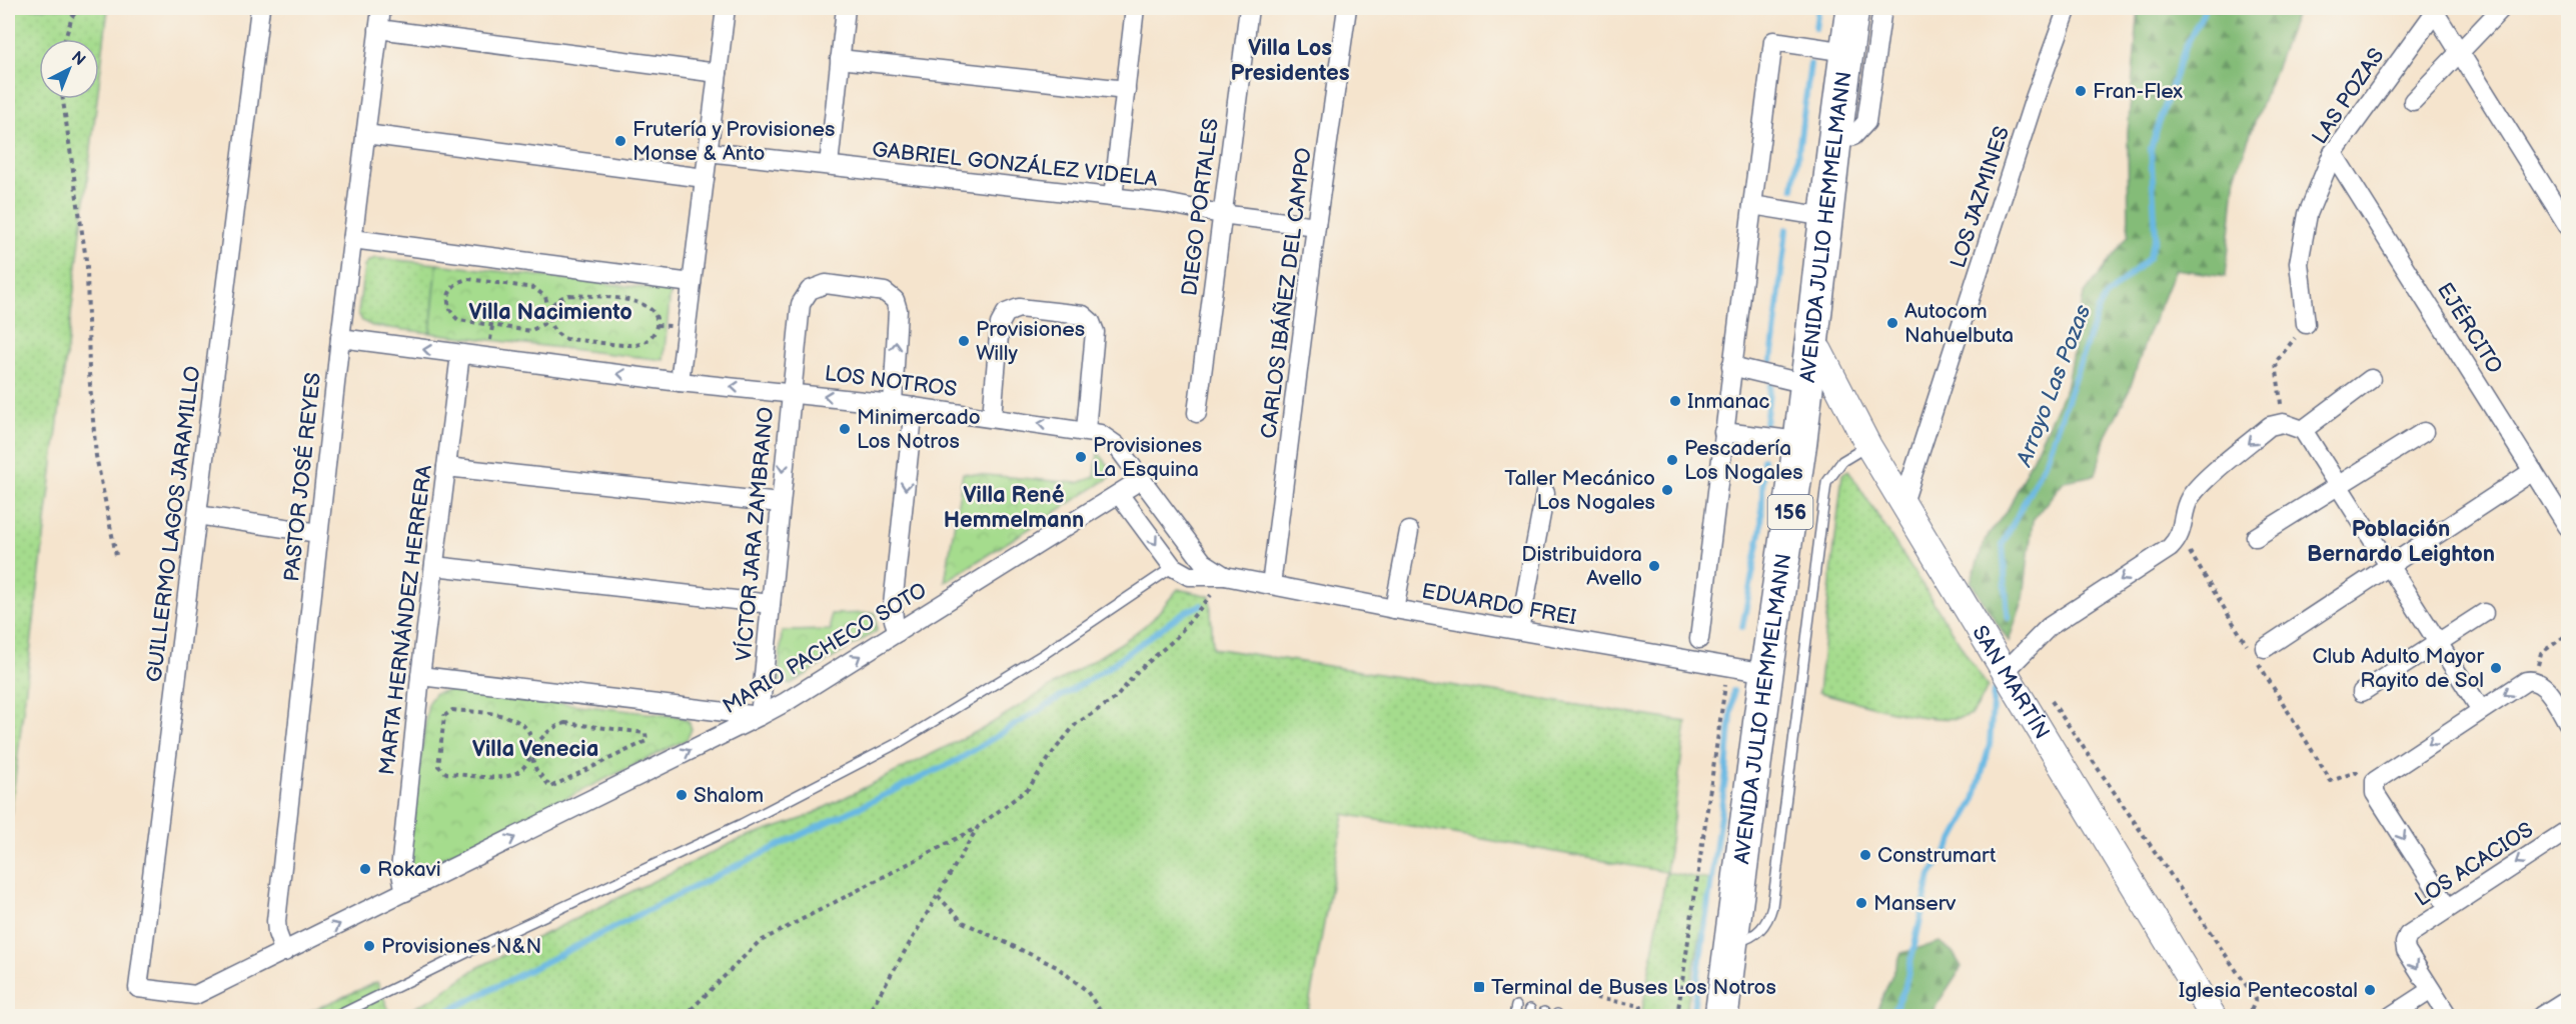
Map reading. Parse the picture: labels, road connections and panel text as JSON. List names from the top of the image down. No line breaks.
{"streets":{"highway":["AVENIDA JULIO HEMMELMANN","156"],"street":["LAS POZAS","GABRIEL GONZÁLEZ VIDELA","LOS JAZMINES","DIEGO PORTALES","CARLOS IBÁÑEZ DEL CAMPO","EJÉRCITO","LOS NOTROS","PASTOR JOSÉ REYES","GUILLERMO LAGOS JARAMILLO","VÍCTOR JARA ZAMBRANO","EDUARDO FREI","MARTA HERNÁNDEZ HERRERA","MARIO PACHECO SOTO","SAN MARTÍN","LOS ACACIOS"]},"crossings":[["LAS POZAS","EJÉRCITO"],["GABRIEL GONZÁLEZ VIDELA","DIEGO PORTALES"],["GABRIEL GONZÁLEZ VIDELA","CARLOS IBÁÑEZ DEL CAMPO"],["LOS JAZMINES","SAN MARTÍN"],["AVENIDA JULIO HEMMELMANN","EDUARDO FREI"],["AVENIDA JULIO HEMMELMANN","SAN MARTÍN"],["CARLOS IBÁÑEZ DEL CAMPO","EDUARDO FREI"],["LOS NOTROS","PASTOR JOSÉ REYES"],["LOS NOTROS","VÍCTOR JARA ZAMBRANO"],["LOS NOTROS","EDUARDO FREI"],["LOS NOTROS","MARTA HERNÁNDEZ HERRERA"],["LOS NOTROS","MARIO PACHECO SOTO"],["PASTOR JOSÉ REYES","MARIO PACHECO SOTO"],["GUILLERMO LAGOS JARAMILLO","MARIO PACHECO SOTO"],["VÍCTOR JARA ZAMBRANO","MARIO PACHECO SOTO"],["MARTA HERNÁNDEZ HERRERA","MARIO PACHECO SOTO"]],"one_way":["MARIO PACHECO SOTO"],"districts":["Villa Los Presidentes","Villa Nacimiento","Villa René Hemmelmann","Población Bernardo Leighton","Villa Venecia"],"water":["Arroyo Las Pozas"],"places":{"other":["Fran-Flex","Frutería y Provisiones Monse & Anto","Autocom Nahuelbuta","Provisiones Willy","Inmanac","Minimercado Los Notros","Provisiones La Esquina","Pescadería Los Nogales","Taller Mecánico Los Nogales","Distribuidora Avello","Club Adulto Mayor Rayito de Sol","Shalom","Construmart","Rokavi","Manserv","Provisiones N&N","Iglesia Pentecostal"],"transit":["Terminal de Buses Los Notros"]},"north":"top right"}
